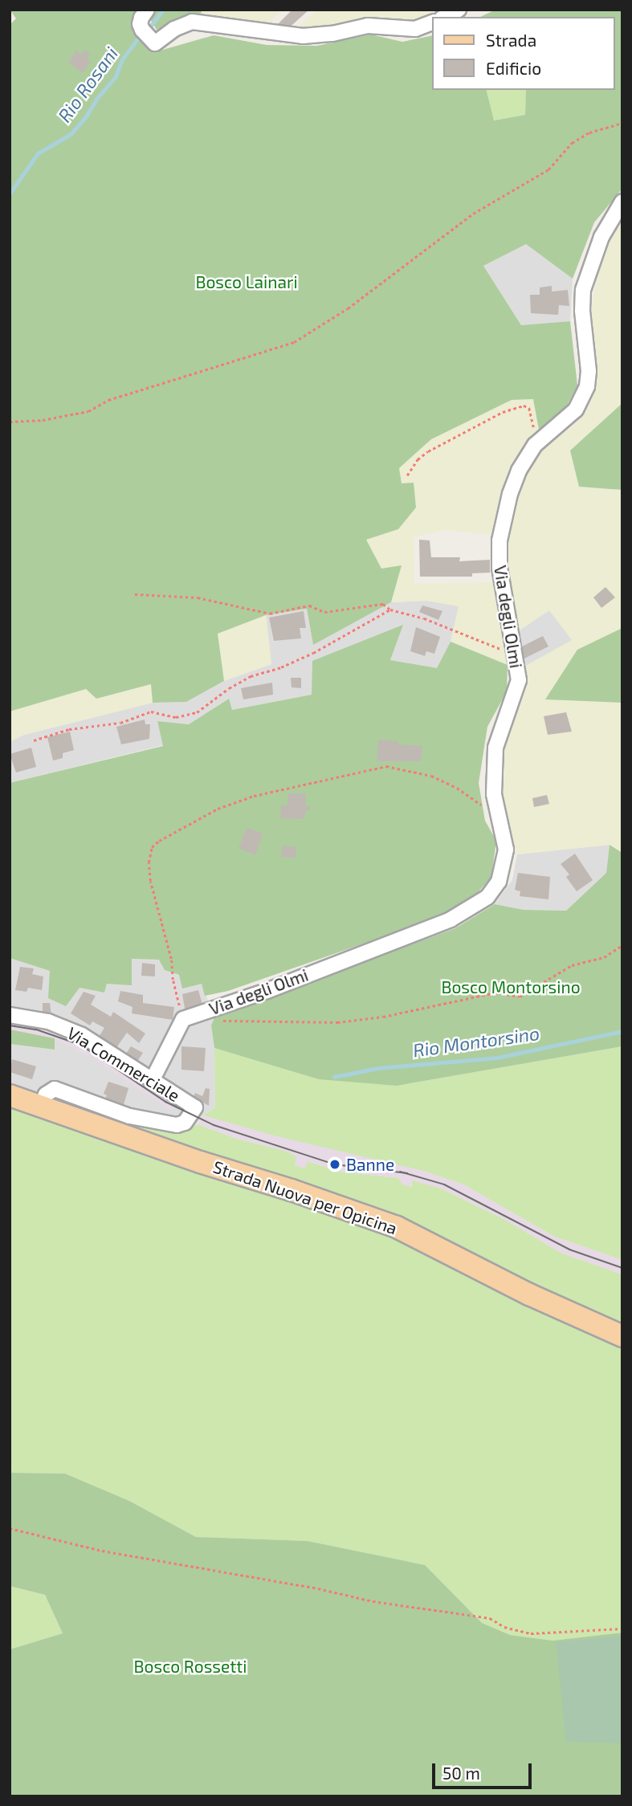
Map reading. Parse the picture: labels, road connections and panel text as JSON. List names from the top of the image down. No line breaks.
{"streets":{"main road":["Strada Nuova per Opicina"],"street":["Via degli Olmi","Via Commerciale"]},"crossings":[["Via Commerciale","Strada Nuova per Opicina"]],"water":["Rio Rosani","Rio Montorsino"],"parks":["Bosco Lainari","Bosco Montorsino","Bosco Rossetti"],"places":["Banne"],"legend":["Strada","Edificio"],"scale_bar":"50 m"}
